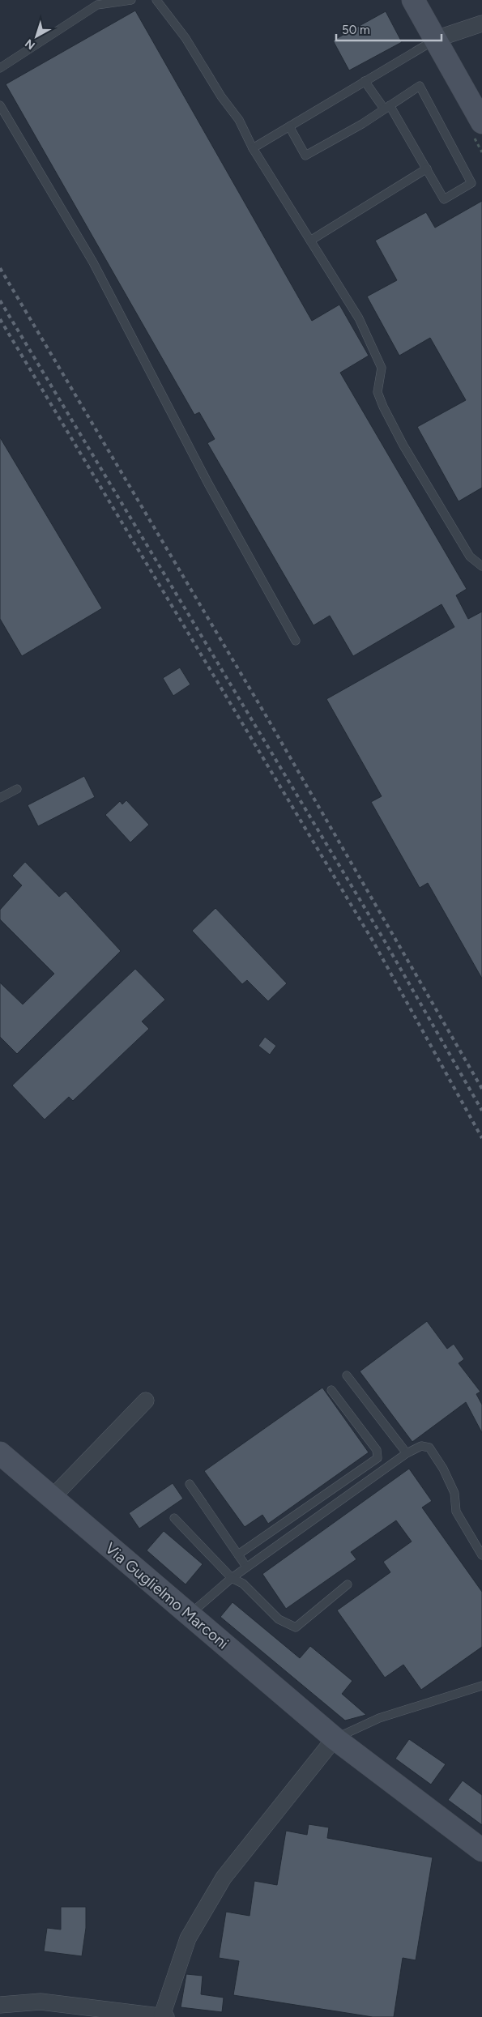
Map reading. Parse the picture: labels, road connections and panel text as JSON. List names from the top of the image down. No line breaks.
{"streets":{"street":["Via Guglielmo Marconi"]},"scale_bar":"50 m","north":"bottom left"}
